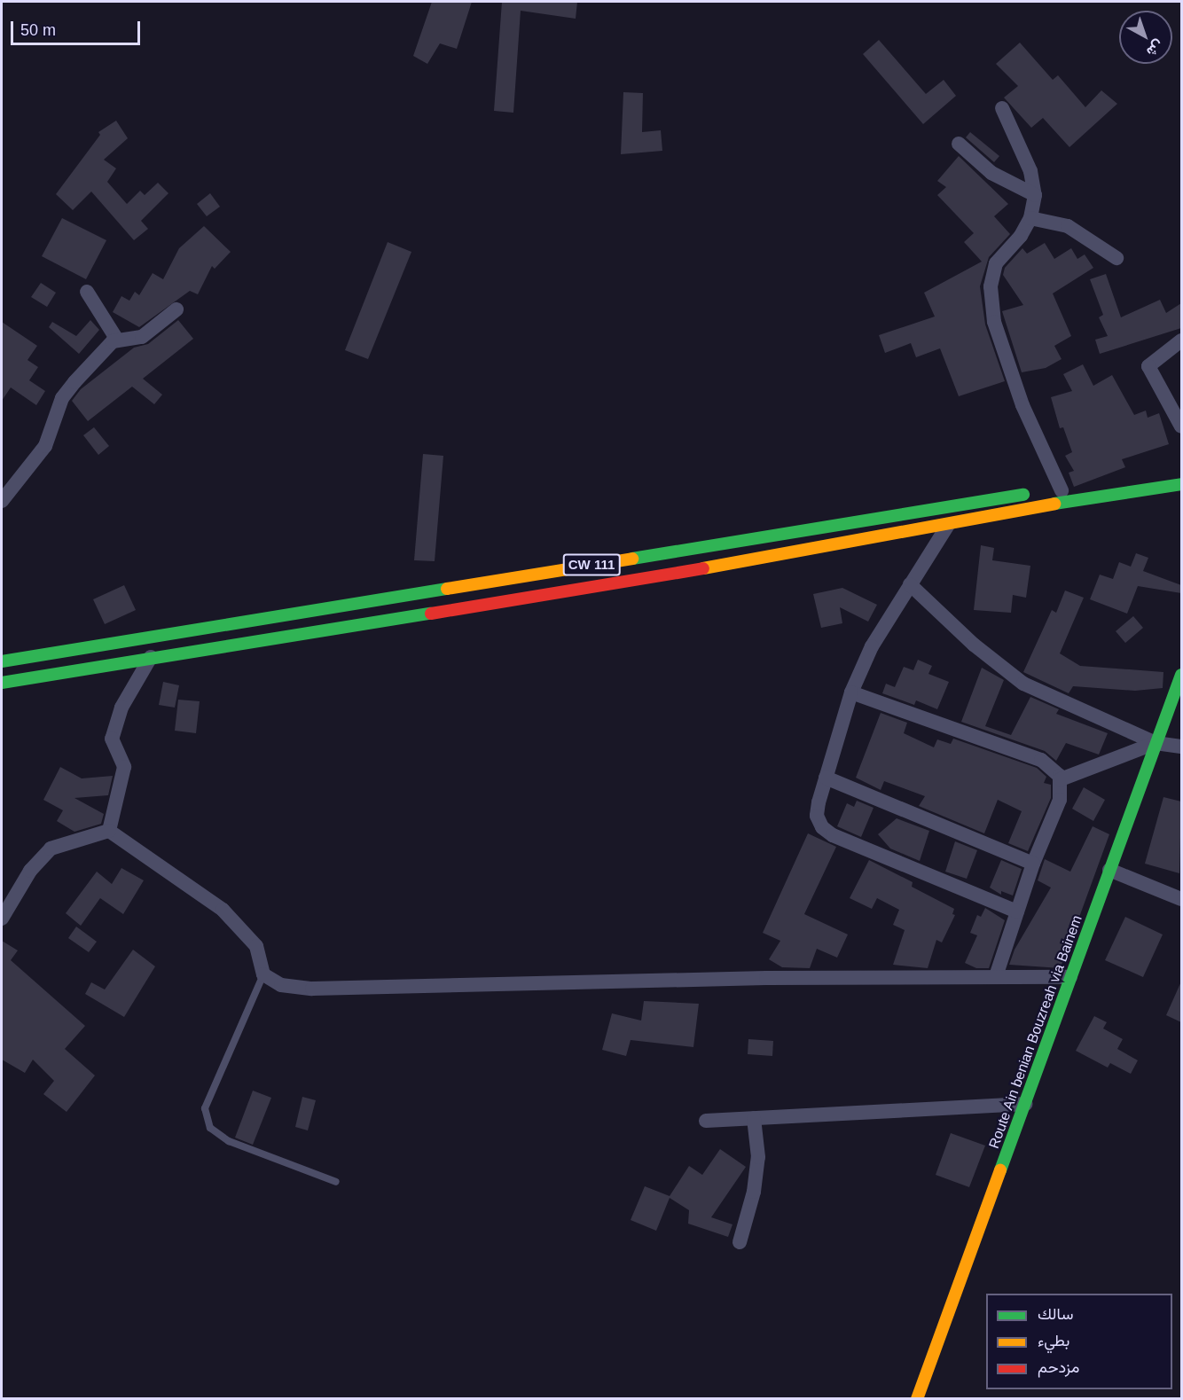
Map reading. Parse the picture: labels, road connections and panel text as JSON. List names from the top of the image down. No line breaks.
{"streets":{"main road":["CW 111","Route Ain benian Bouzreah via Bainem"]},"legend":["سالك","بطيء","مزدحم"],"scale_bar":"50 m","north":"bottom right"}
